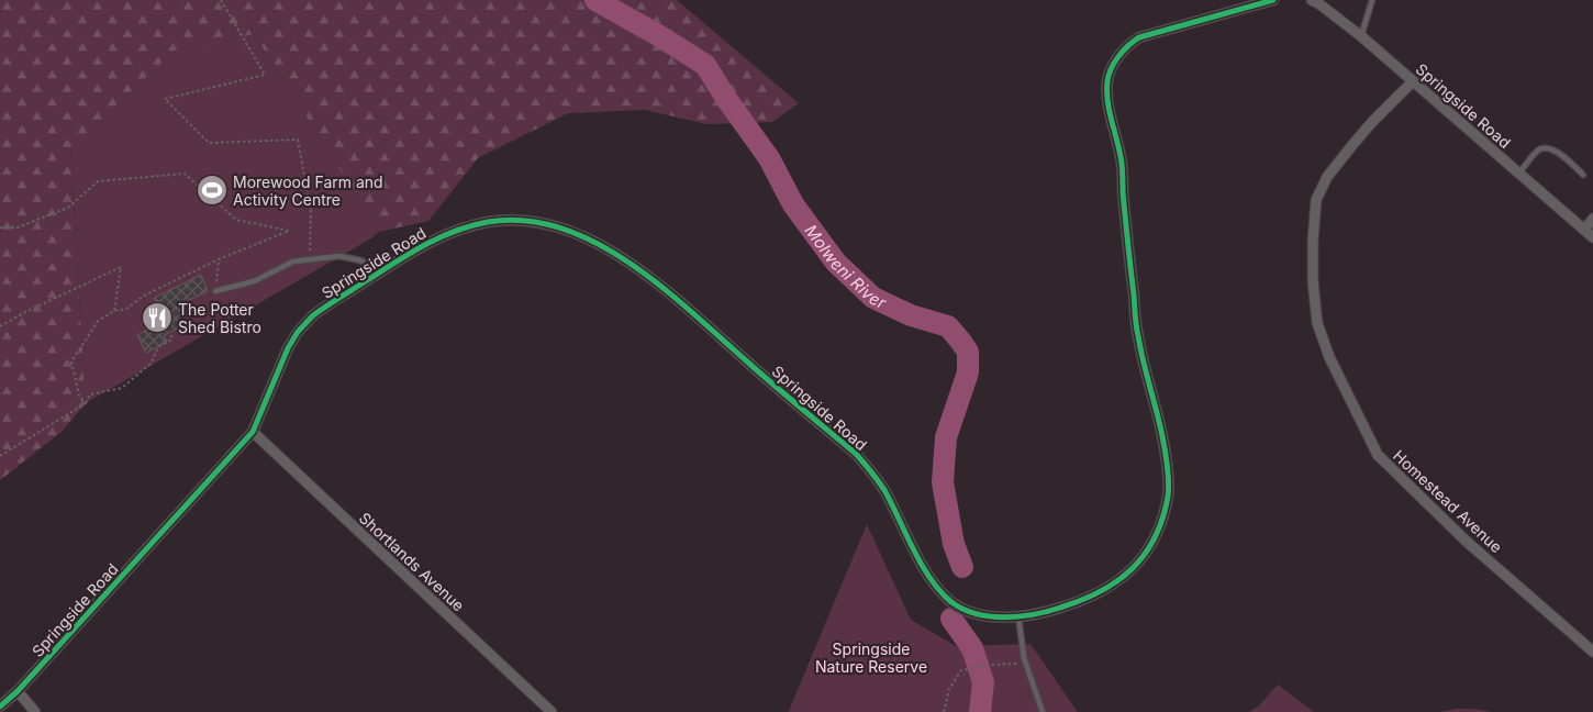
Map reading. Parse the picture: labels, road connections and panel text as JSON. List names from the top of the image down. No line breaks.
{"streets":{"street":["Springside Road","Homestead Avenue","Shortlands Avenue"]},"crossings":[["Springside Road","Homestead Avenue"],["Springside Road","Shortlands Avenue"]],"water":["Molweni River"],"parks":["Springside Nature Reserve"],"places":{"sports":["Morewood Farm and Activity Centre"],"restaurant":["The Potter Shed Bistro"]}}
